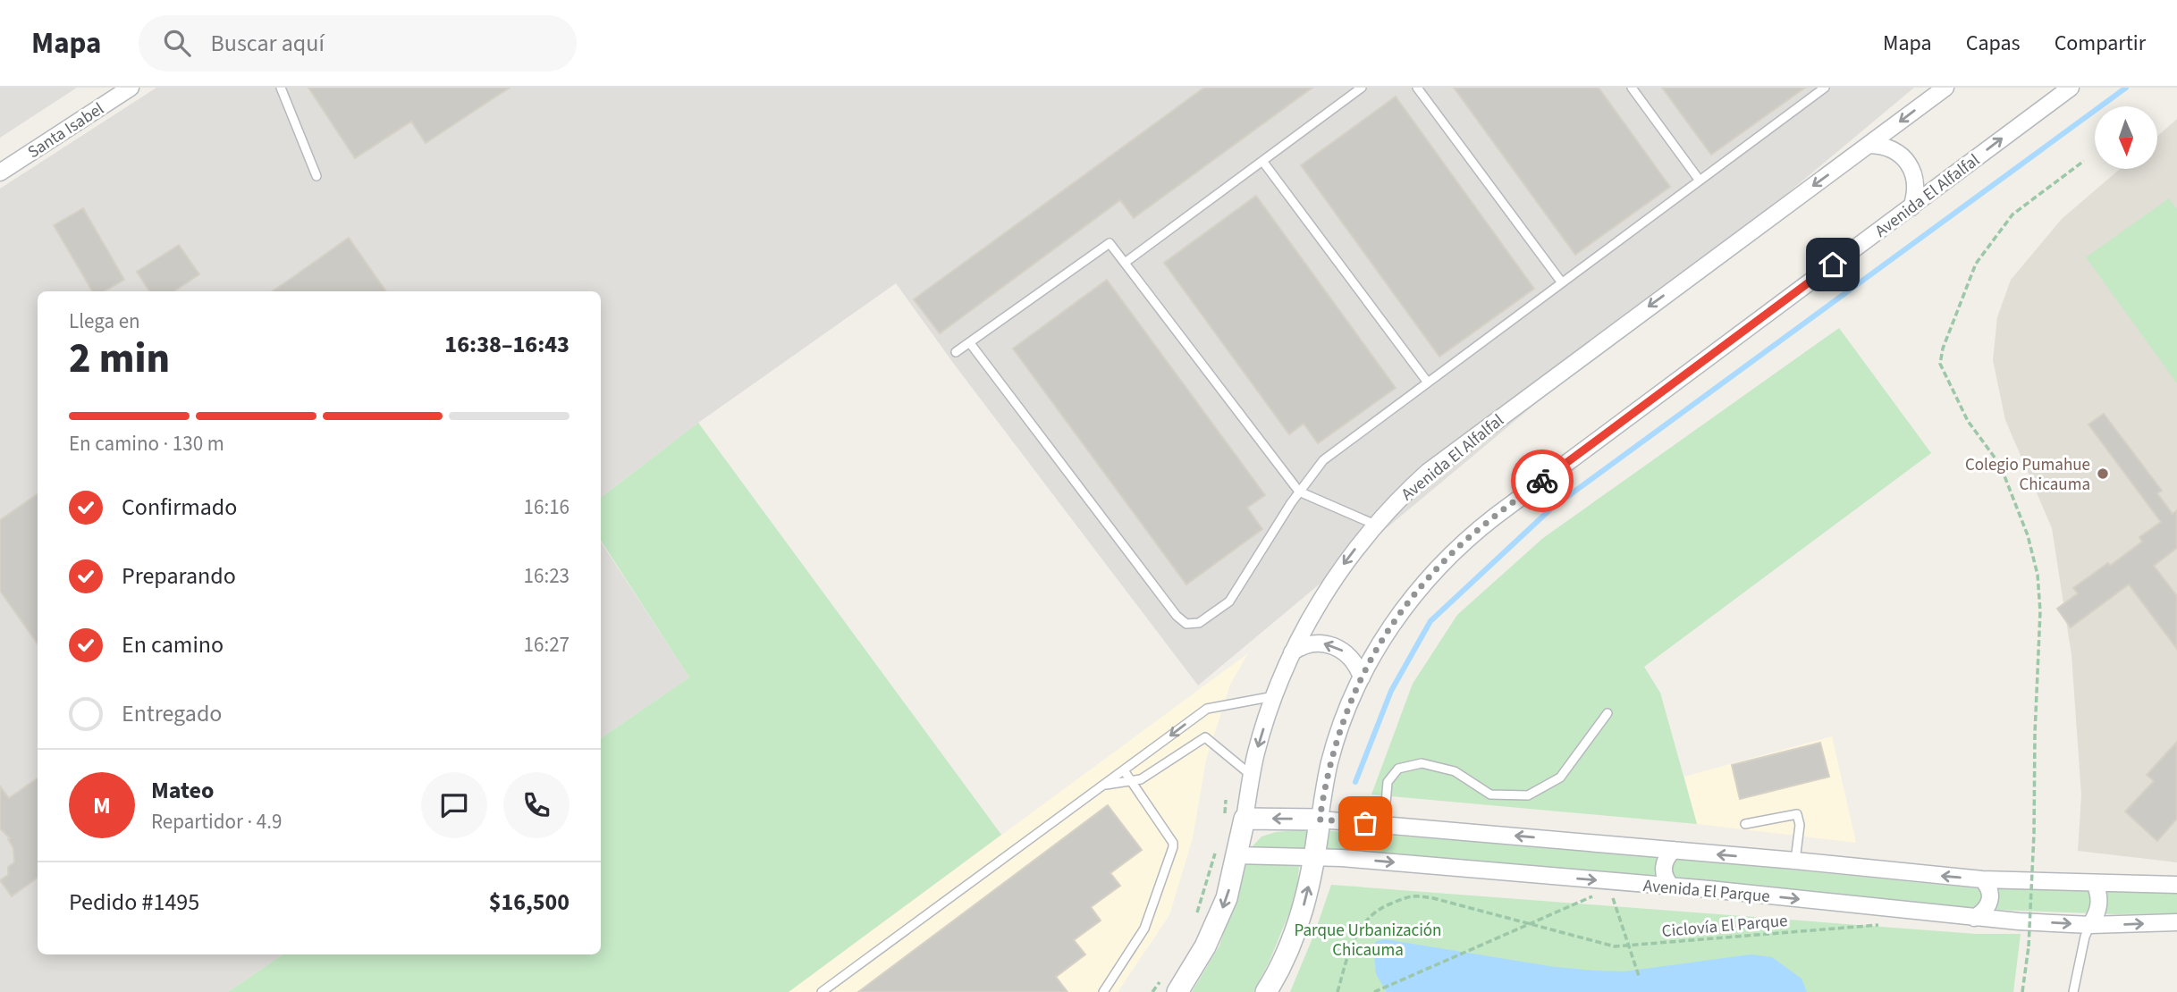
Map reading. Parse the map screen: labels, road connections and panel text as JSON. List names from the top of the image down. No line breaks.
{"streets":{"street":["Santa Isabel","Avenida El Alfalfal","Avenida El Parque"],"path":["Ciclovía El Parque"]},"crossings":[["Avenida El Alfalfal","Avenida El Parque"]],"parks":["Parque Urbanización Chicauma"],"places":["Colegio Pumahue Chicauma"],"north":"bottom","page":{"header":"Mapa","search":"Buscar aquí","nav":["Mapa","Capas","Compartir"],"heading":["2 min","Llega en","16:38–16:43"],"panel":["Mateo","Repartidor · 4.9","Pedido #1495","$16,500"],"bar":"En camino · 130 m","list":[["Confirmado","16:16"],["Preparando","16:23"],["En camino","16:27"],"Entregado"],"round":"M"}}
